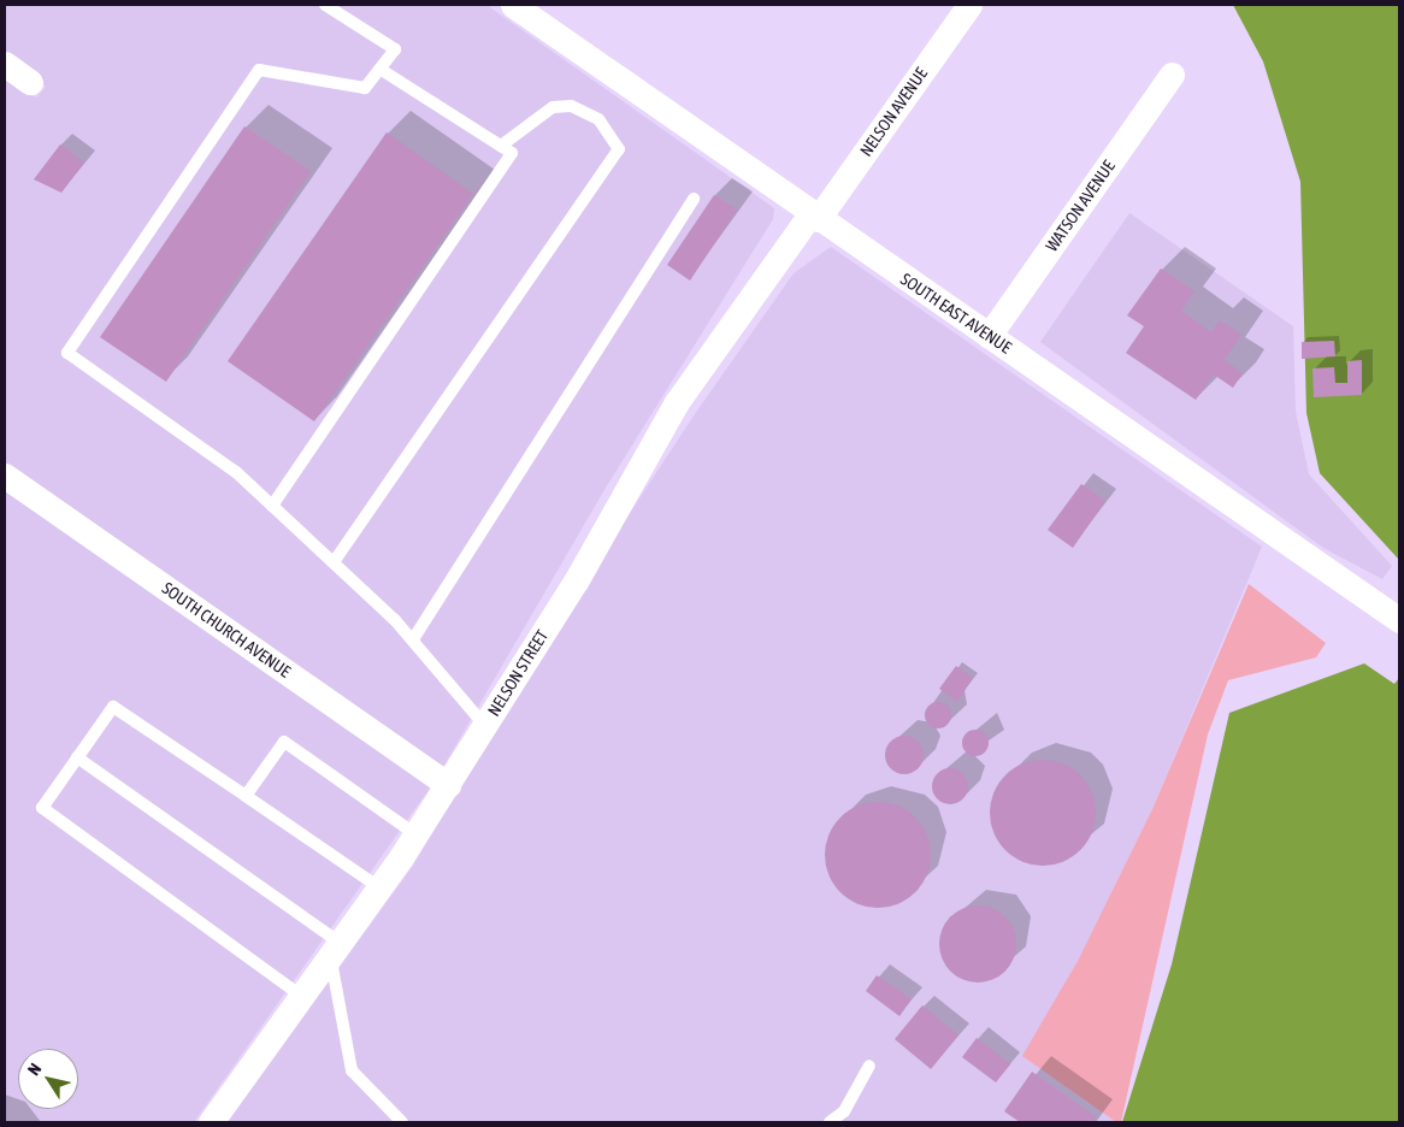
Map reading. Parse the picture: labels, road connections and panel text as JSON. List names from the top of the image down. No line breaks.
{"streets":{"street":["NELSON AVENUE","WATSON AVENUE","SOUTH EAST AVENUE","SOUTH CHURCH AVENUE","NELSON STREET"]},"crossings":[["NELSON AVENUE","SOUTH EAST AVENUE"],["NELSON AVENUE","NELSON STREET"],["WATSON AVENUE","SOUTH EAST AVENUE"],["SOUTH EAST AVENUE","NELSON STREET"],["SOUTH CHURCH AVENUE","NELSON STREET"]],"north":"top left"}
